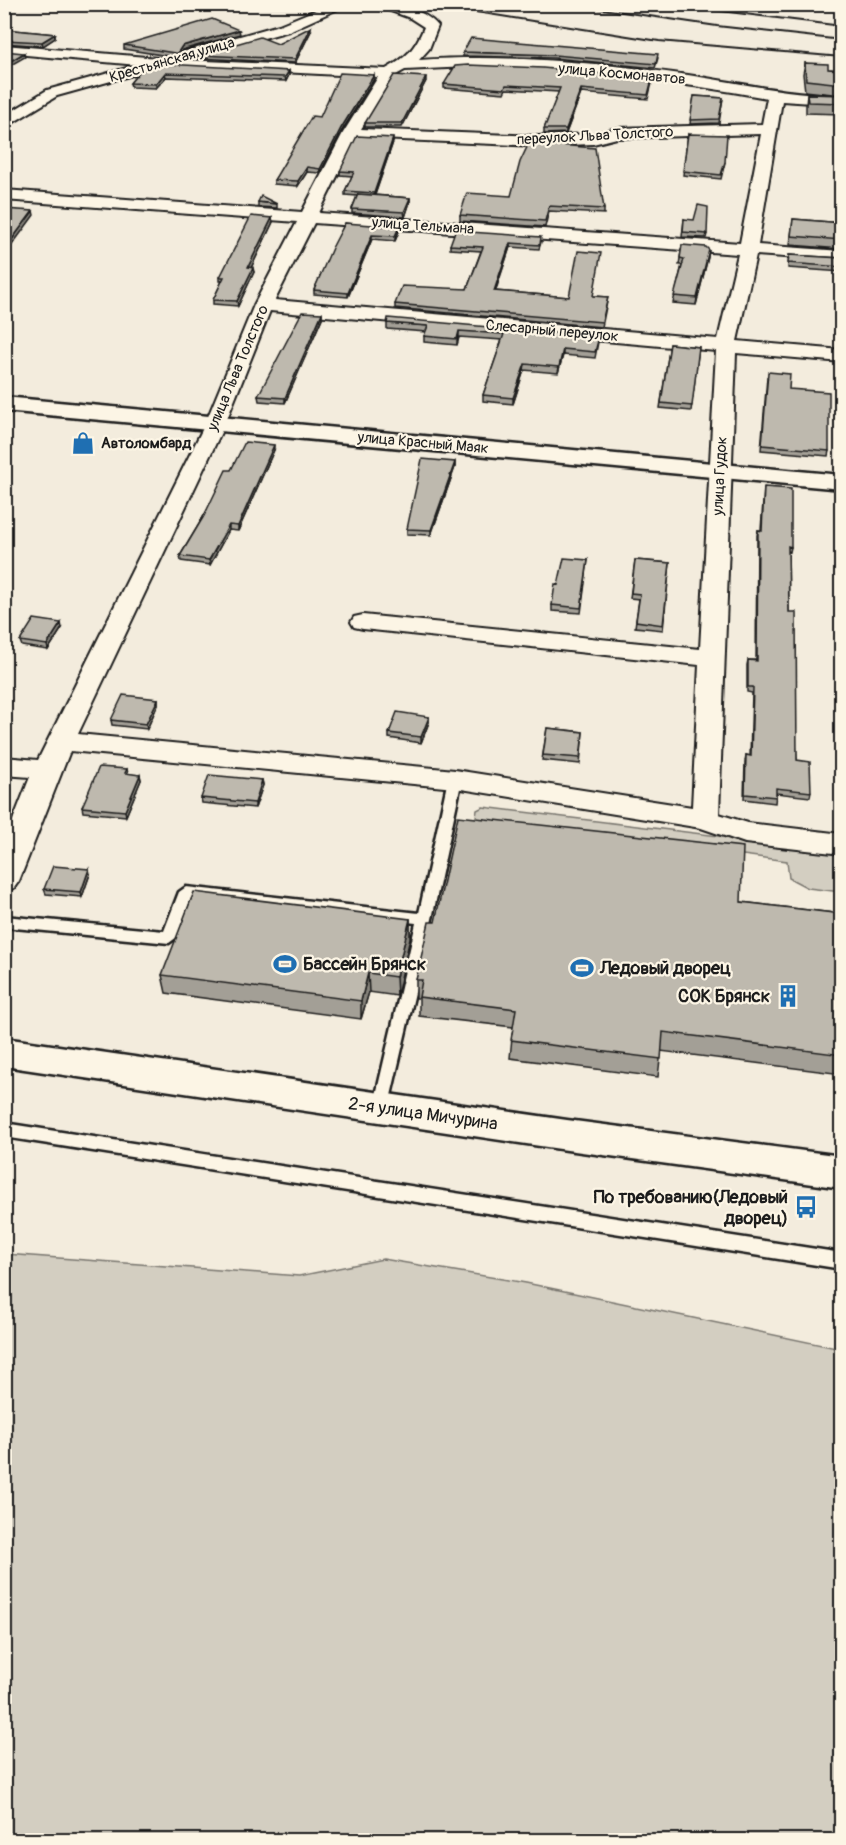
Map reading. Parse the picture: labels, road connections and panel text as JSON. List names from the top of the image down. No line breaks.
{"streets":{"main road":["улица Красный Маяк","2-я улица Мичурина"],"street":["Крестьянская улица","улица Космонавтов","переулок Льва Толстого","улица Тельмана","Слесарный переулок","улица Льва Толстого","улица Гудок"]},"crossings":[["Крестьянская улица","улица Космонавтов"],["улица Космонавтов","улица Льва Толстого"],["улица Космонавтов","улица Гудок"],["переулок Льва Толстого","улица Льва Толстого"],["переулок Льва Толстого","улица Гудок"],["улица Тельмана","улица Льва Толстого"],["улица Тельмана","улица Гудок"],["Слесарный переулок","улица Льва Толстого"],["Слесарный переулок","улица Гудок"],["улица Льва Толстого","улица Красный Маяк"],["улица Красный Маяк","улица Гудок"]],"places":{"shop":["Автоломбард"],"sports":["Бассейн Брянск","Ледовый дворец"],"building":["СОК Брянск"],"bus stop":["По требованию(Ледовый дворец)"]}}
